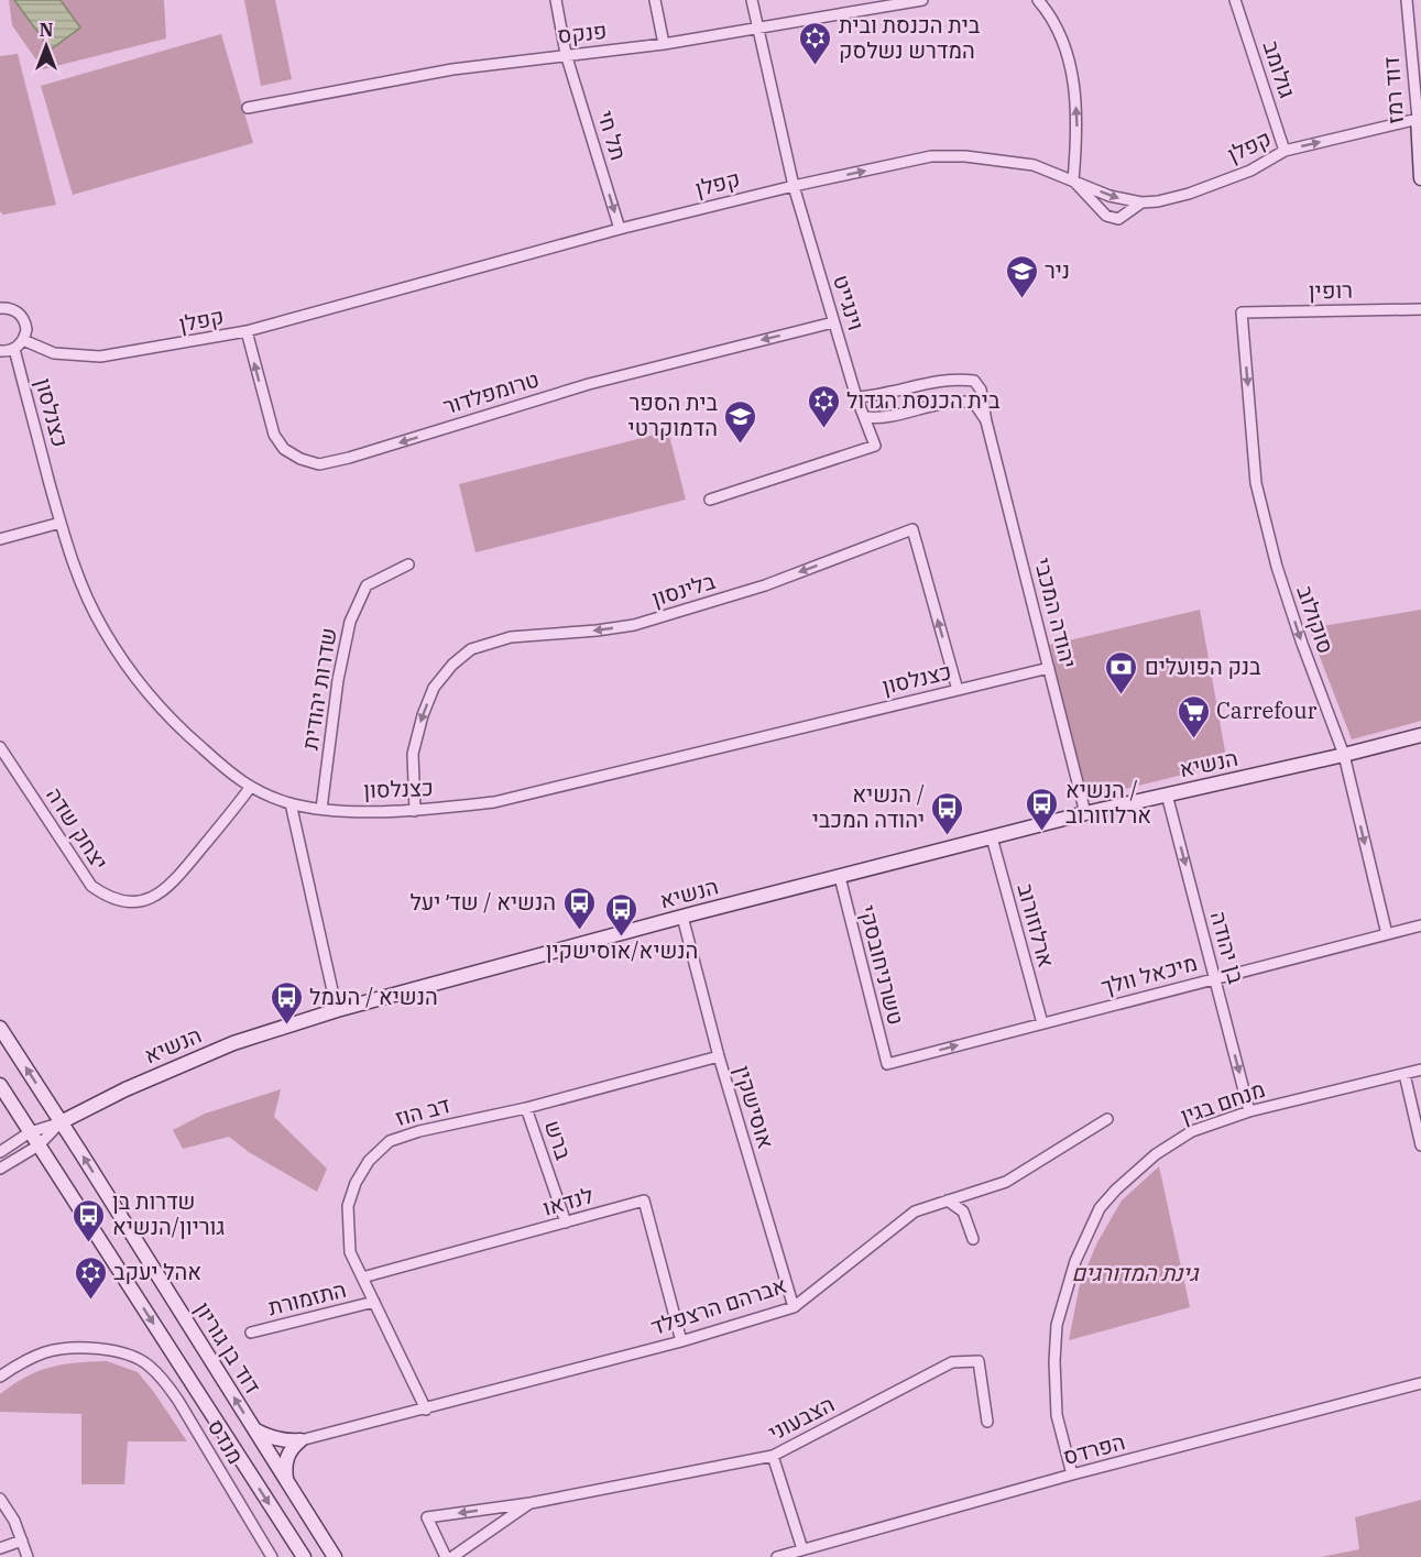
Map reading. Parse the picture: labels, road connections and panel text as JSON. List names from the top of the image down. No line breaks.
{"streets":{"street":["פנקס","גולומב","דוד רמז","תל חי","קפלן","רופין","וינגייט","טרומפלדור","כצנלסון","בלינסון","יהודה המכבי","סוקולוב","שדרות יהודית","הנשיא","יצחק שדה","ארלוזורוב","בן יהודה","טשרניחובסקי","מיכאל וולך","מנחם בגין","אוסישקין","דב הוז","ברש","לנדאו","התזמורת","אברהם הרצפלד","דוד בן גוריון","הצבעוני","מנדס","הפרדס"]},"crossings":[["פנקס","תל חי"],["פנקס","וינגייט"],["גולומב","קפלן"],["דוד רמז","קפלן"],["תל חי","קפלן"],["קפלן","וינגייט"],["קפלן","טרומפלדור"],["רופין","סוקולוב"],["וינגייט","טרומפלדור"],["וינגייט","יהודה המכבי"],["כצנלסון","בלינסון"],["כצנלסון","יהודה המכבי"],["כצנלסון","שדרות יהודית"],["כצנלסון","יצחק שדה"],["יהודה המכבי","הנשיא"],["סוקולוב","הנשיא"],["סוקולוב","מיכאל וולך"],["הנשיא","ארלוזורוב"],["הנשיא","בן יהודה"],["הנשיא","טשרניחובסקי"],["הנשיא","אוסישקין"],["הנשיא","דוד בן גוריון"],["ארלוזורוב","מיכאל וולך"],["בן יהודה","מיכאל וולך"],["בן יהודה","מנחם בגין"],["טשרניחובסקי","מיכאל וולך"],["מנחם בגין","הפרדס"],["אוסישקין","דב הוז"],["אוסישקין","אברהם הרצפלד"],["דב הוז","ברש"],["דב הוז","לנדאו"],["דב הוז","התזמורת"],["דב הוז","אברהם הרצפלד"],["ברש","לנדאו"],["לנדאו","אברהם הרצפלד"]],"one_way":["תל חי","טרומפלדור","סוקולוב","בן יהודה"],"parks":["גינת המדורגים"],"places":{"synagogue":["בית הכנסת ובית המדרש נשלסק","בית הכנסת הגדול","אהל יעקב"],"school or university":["ניר","בית הספר הדמוקרטי"],"bank":["בנק הפועלים"],"supermarket":["Carrefour"],"bus stop":["הנשיא / ארלוזורוב","הנשיא / יהודה המכבי","הנשיא / שד׳ יעל","הנשיא/אוסישקין","הנשיא / העמל","שדרות בן גוריון/הנשיא"]},"north":"top"}
